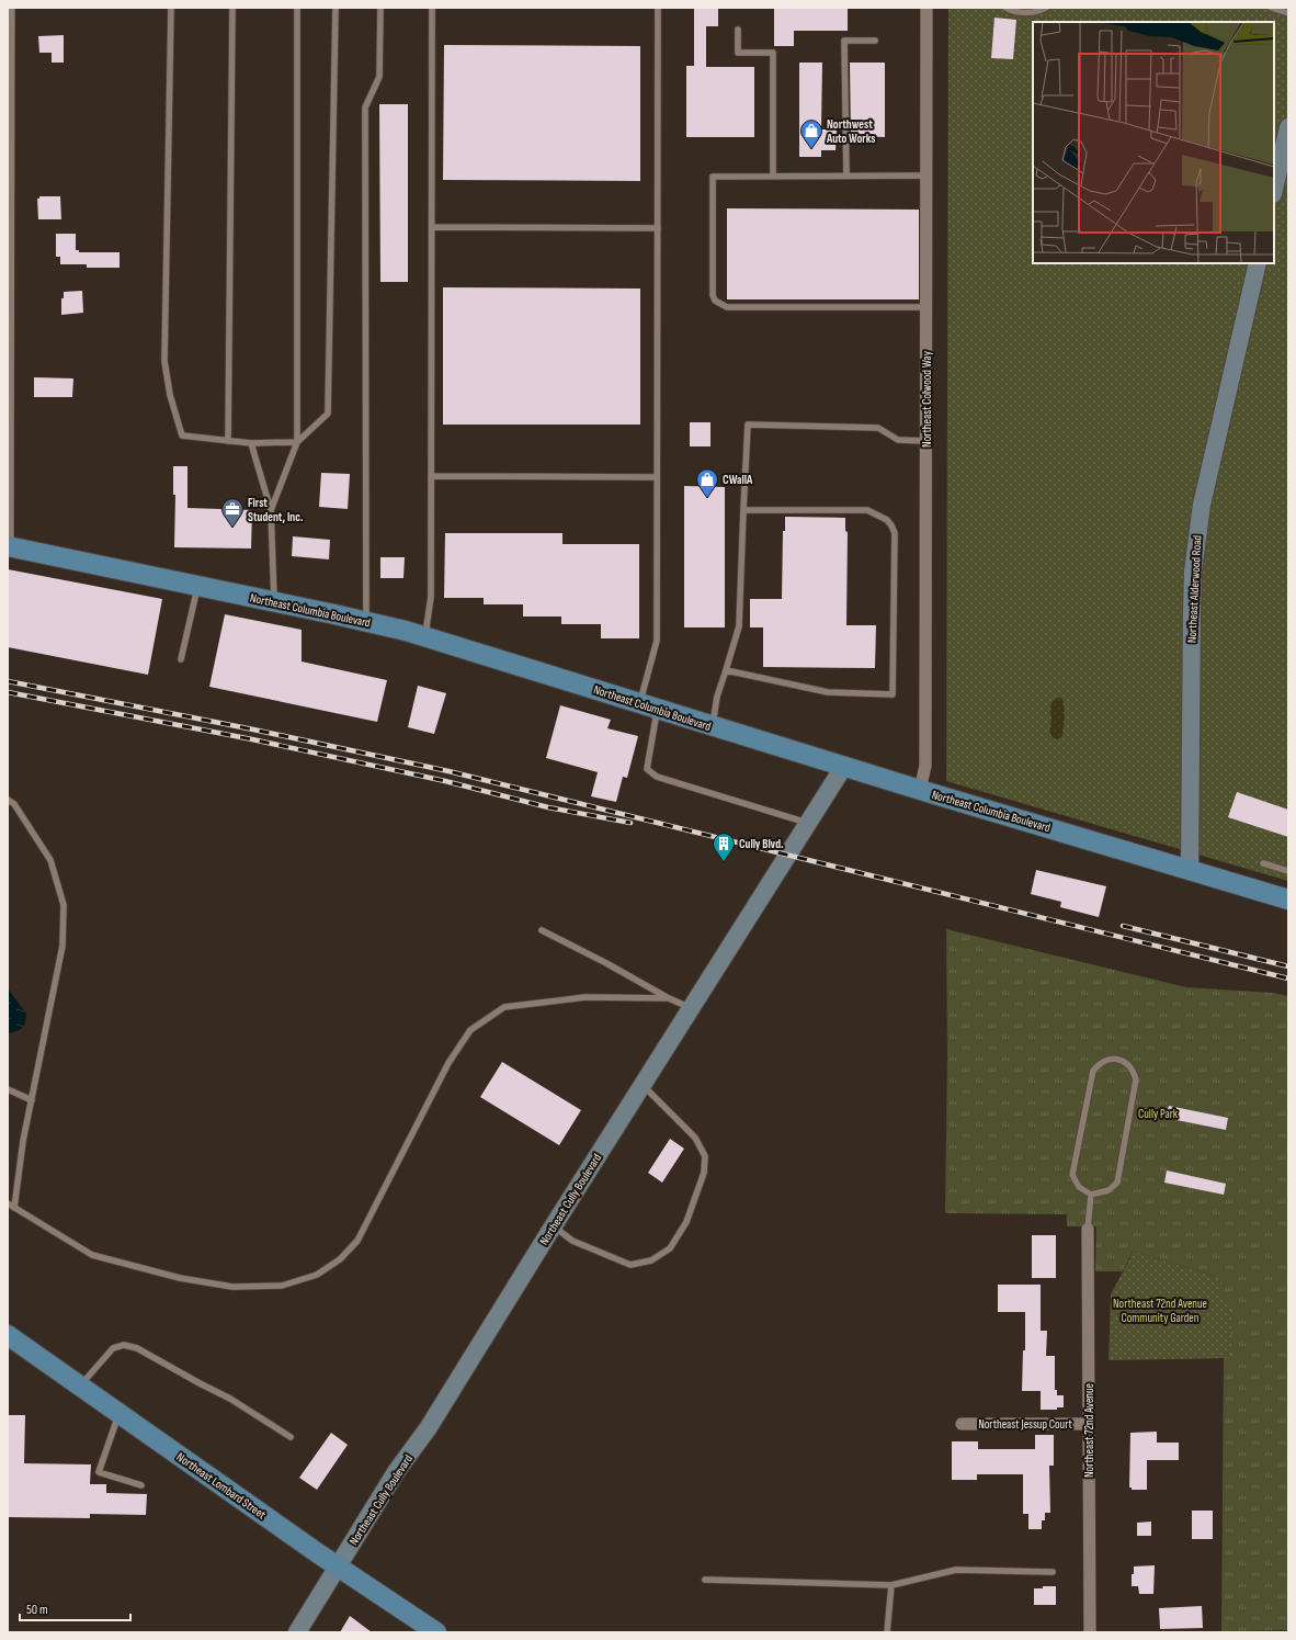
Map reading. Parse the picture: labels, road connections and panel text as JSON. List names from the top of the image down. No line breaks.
{"streets":{"main road":["Northeast Columbia Boulevard","Northeast Lombard Street"],"street":["Northeast Colwood Way","Northeast Alderwood Road","Northeast Cully Boulevard","Northeast Jessup Court","Northeast 72nd Avenue"]},"crossings":[["Northeast Colwood Way","Northeast Columbia Boulevard"],["Northeast Alderwood Road","Northeast Columbia Boulevard"],["Northeast Columbia Boulevard","Northeast Cully Boulevard"],["Northeast Cully Boulevard","Northeast Lombard Street"],["Northeast Jessup Court","Northeast 72nd Avenue"]],"parks":["Cully Park","Northeast 72nd Avenue Community Garden"],"places":{"shop":["Northwest Auto Works","CWallA"],"office":["First Student, Inc."],"building":["Cully Blvd."]},"scale_bar":"50 m"}
